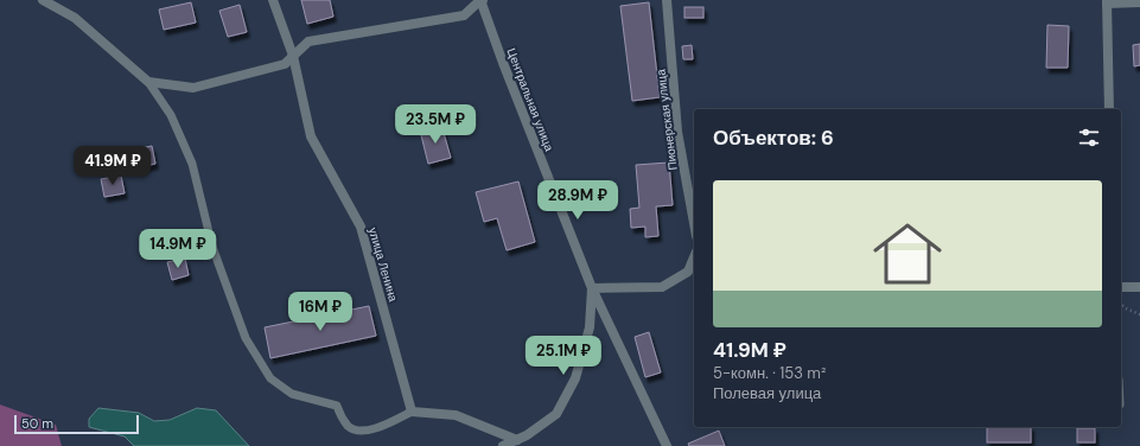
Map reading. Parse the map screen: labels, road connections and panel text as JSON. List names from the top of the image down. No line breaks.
{"streets":{"street":["Центральная улица","Пионерская улица","улица Ленина"]},"scale_bar":"50 m","page":{"price":["23.5M ₽","41.9M ₽","28.9M ₽","14.9M ₽","16M ₽","25.1M ₽"],"heading":"Объектов: 6","list":[{"name":"41.9M ₽","note":"5-комн. · 153 m² · Полевая улица"}],"scale":"50 m"}}
